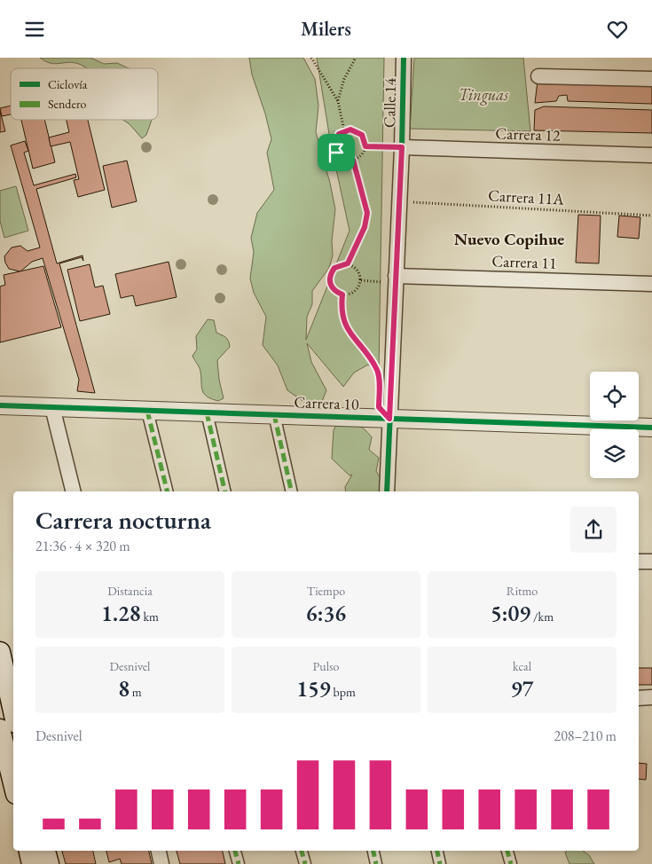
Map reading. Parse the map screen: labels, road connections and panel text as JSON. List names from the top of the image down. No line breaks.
{"streets":{"street":["Calle 14","Carrera 12","Carrera 11","Carrera 10"],"path":["Carrera 11A"]},"crossings":[["Calle 14","Carrera 12"],["Calle 14","Carrera 11A"],["Calle 14","Carrera 11"],["Calle 14","Carrera 10"]],"districts":["Nuevo Copihue"],"parks":["Tinguas"],"legend":["Ciclovía","Sendero"],"page":{"header":"Milers","heading":["Carrera nocturna","21:36 · 4 × 320 m"],"stats":[["Distancia","1.28 km"],["Tiempo","6:36"],["Ritmo","5:09 /km"],["Desnivel","8 m"],["Pulso","159 bpm"],["kcal","97"]],"chart":["Desnivel","208–210 m"]}}
